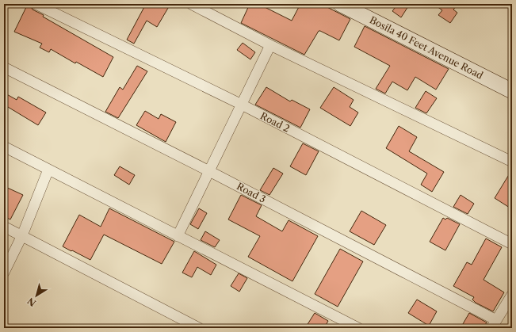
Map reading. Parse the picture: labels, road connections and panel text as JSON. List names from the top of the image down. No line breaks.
{"streets":{"street":["Bosila 40 Feet Avenue Road","Road 2","Road 3"]},"north":"bottom left"}
